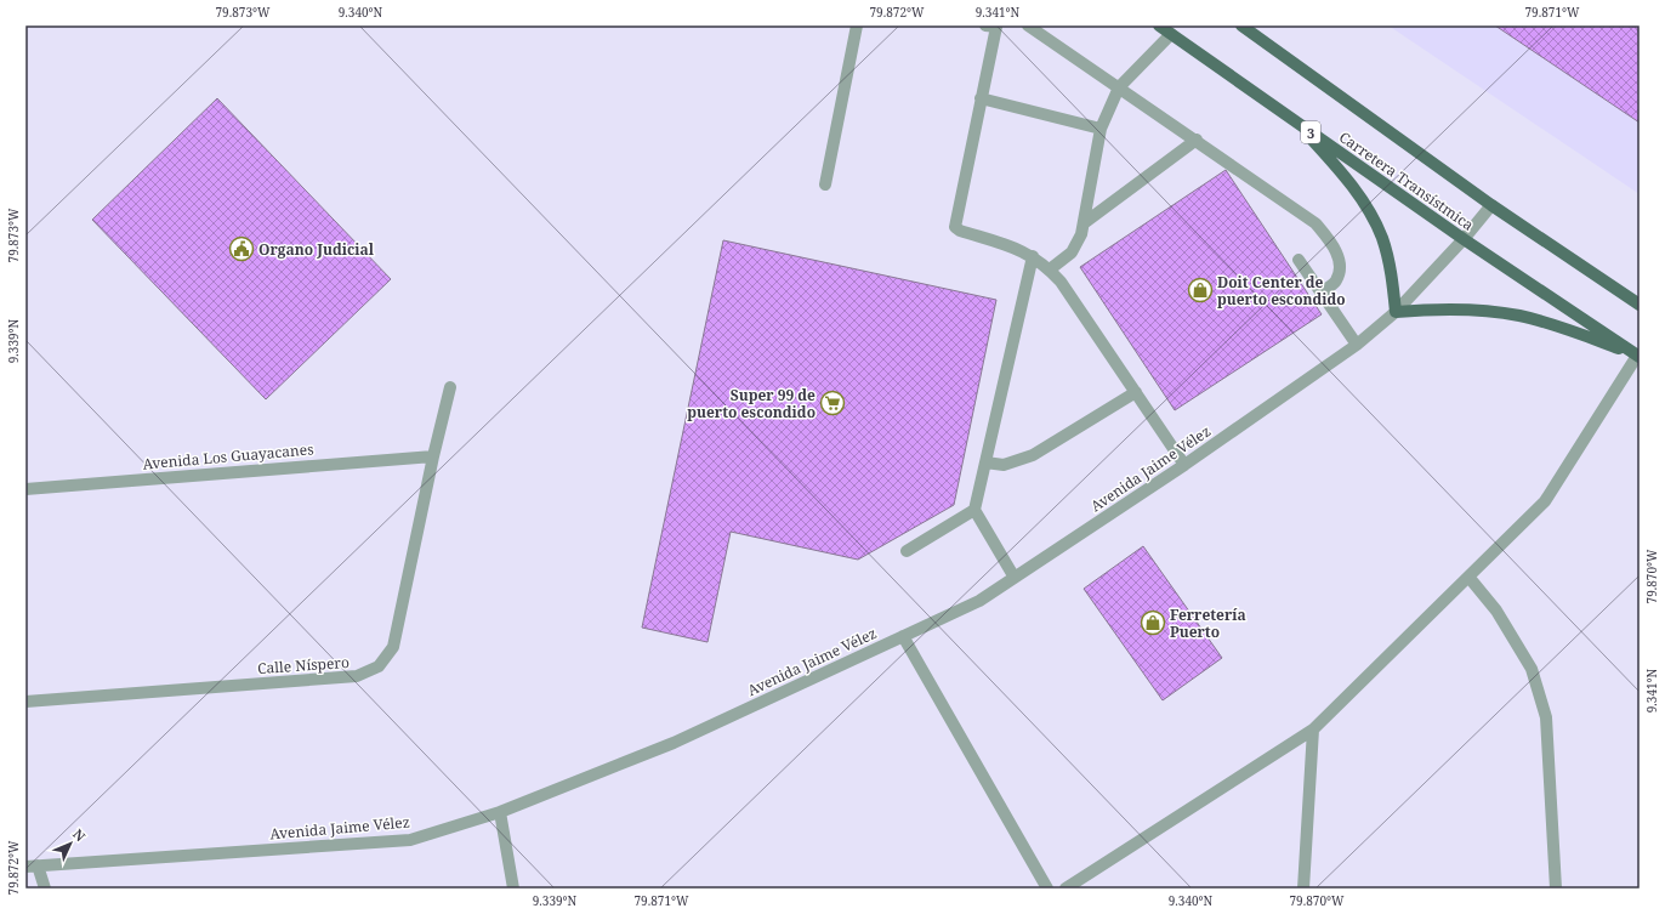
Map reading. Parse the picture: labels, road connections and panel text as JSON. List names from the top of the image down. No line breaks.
{"streets":{"main road":["3","Carretera Transístmica"],"street":["Avenida Los Guayacanes","Avenida Jaime Vélez","Calle Níspero"]},"crossings":[["Carretera Transístmica","Avenida Jaime Vélez"],["Avenida Los Guayacanes","Calle Níspero"]],"places":{"public building":["Organo Judicial"],"shop":["Doit Center de puerto escondido","Ferretería Puerto"],"supermarket":["Super 99 de puerto escondido"]},"north":"top right","coordinates":["79.873°W","9.340°N","79.872°W","9.341°N","79.871°W","9.339°N","79.870°W"]}
